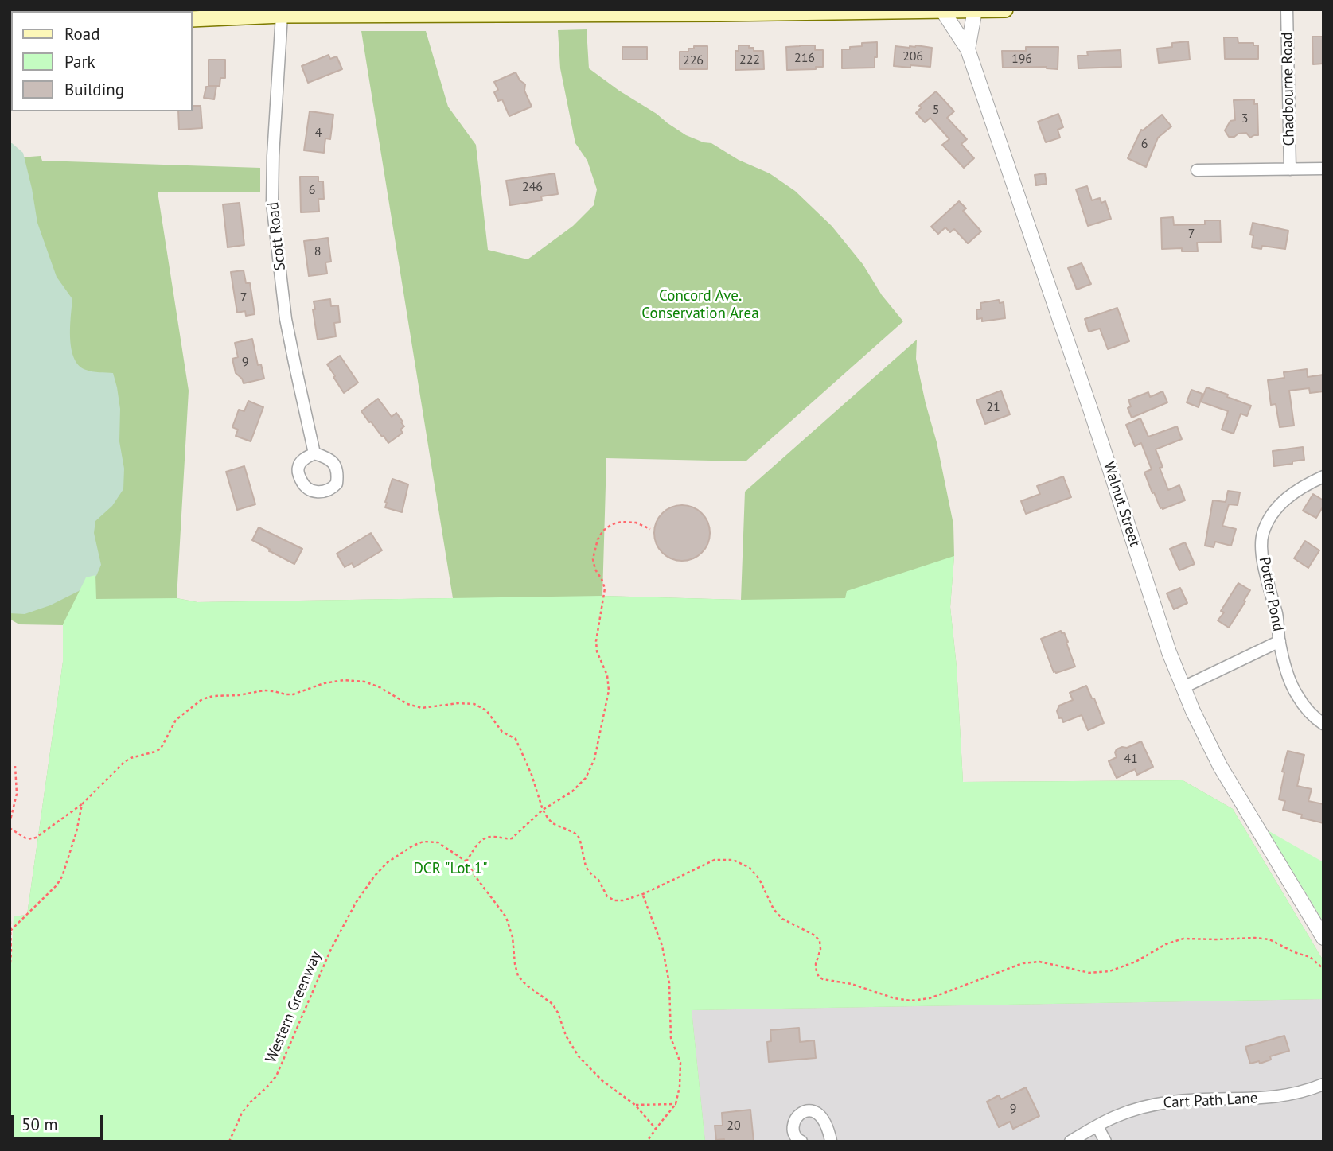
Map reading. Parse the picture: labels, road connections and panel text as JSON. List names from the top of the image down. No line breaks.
{"streets":{"street":["Chadbourne Road","Scott Road","Walnut Street","Potter Pond","Cart Path Lane"],"path":["Western Greenway"]},"crossings":[["Walnut Street","Potter Pond"]],"parks":["Concord Ave. Conservation Area","DCR \"Lot 1\""],"house_numbers":["206","216","196","222","226","5","3","4","6","246","6","7","8","7","9","21","41","9","20"],"legend":["Road","Park","Building"],"scale_bar":"50 m"}
